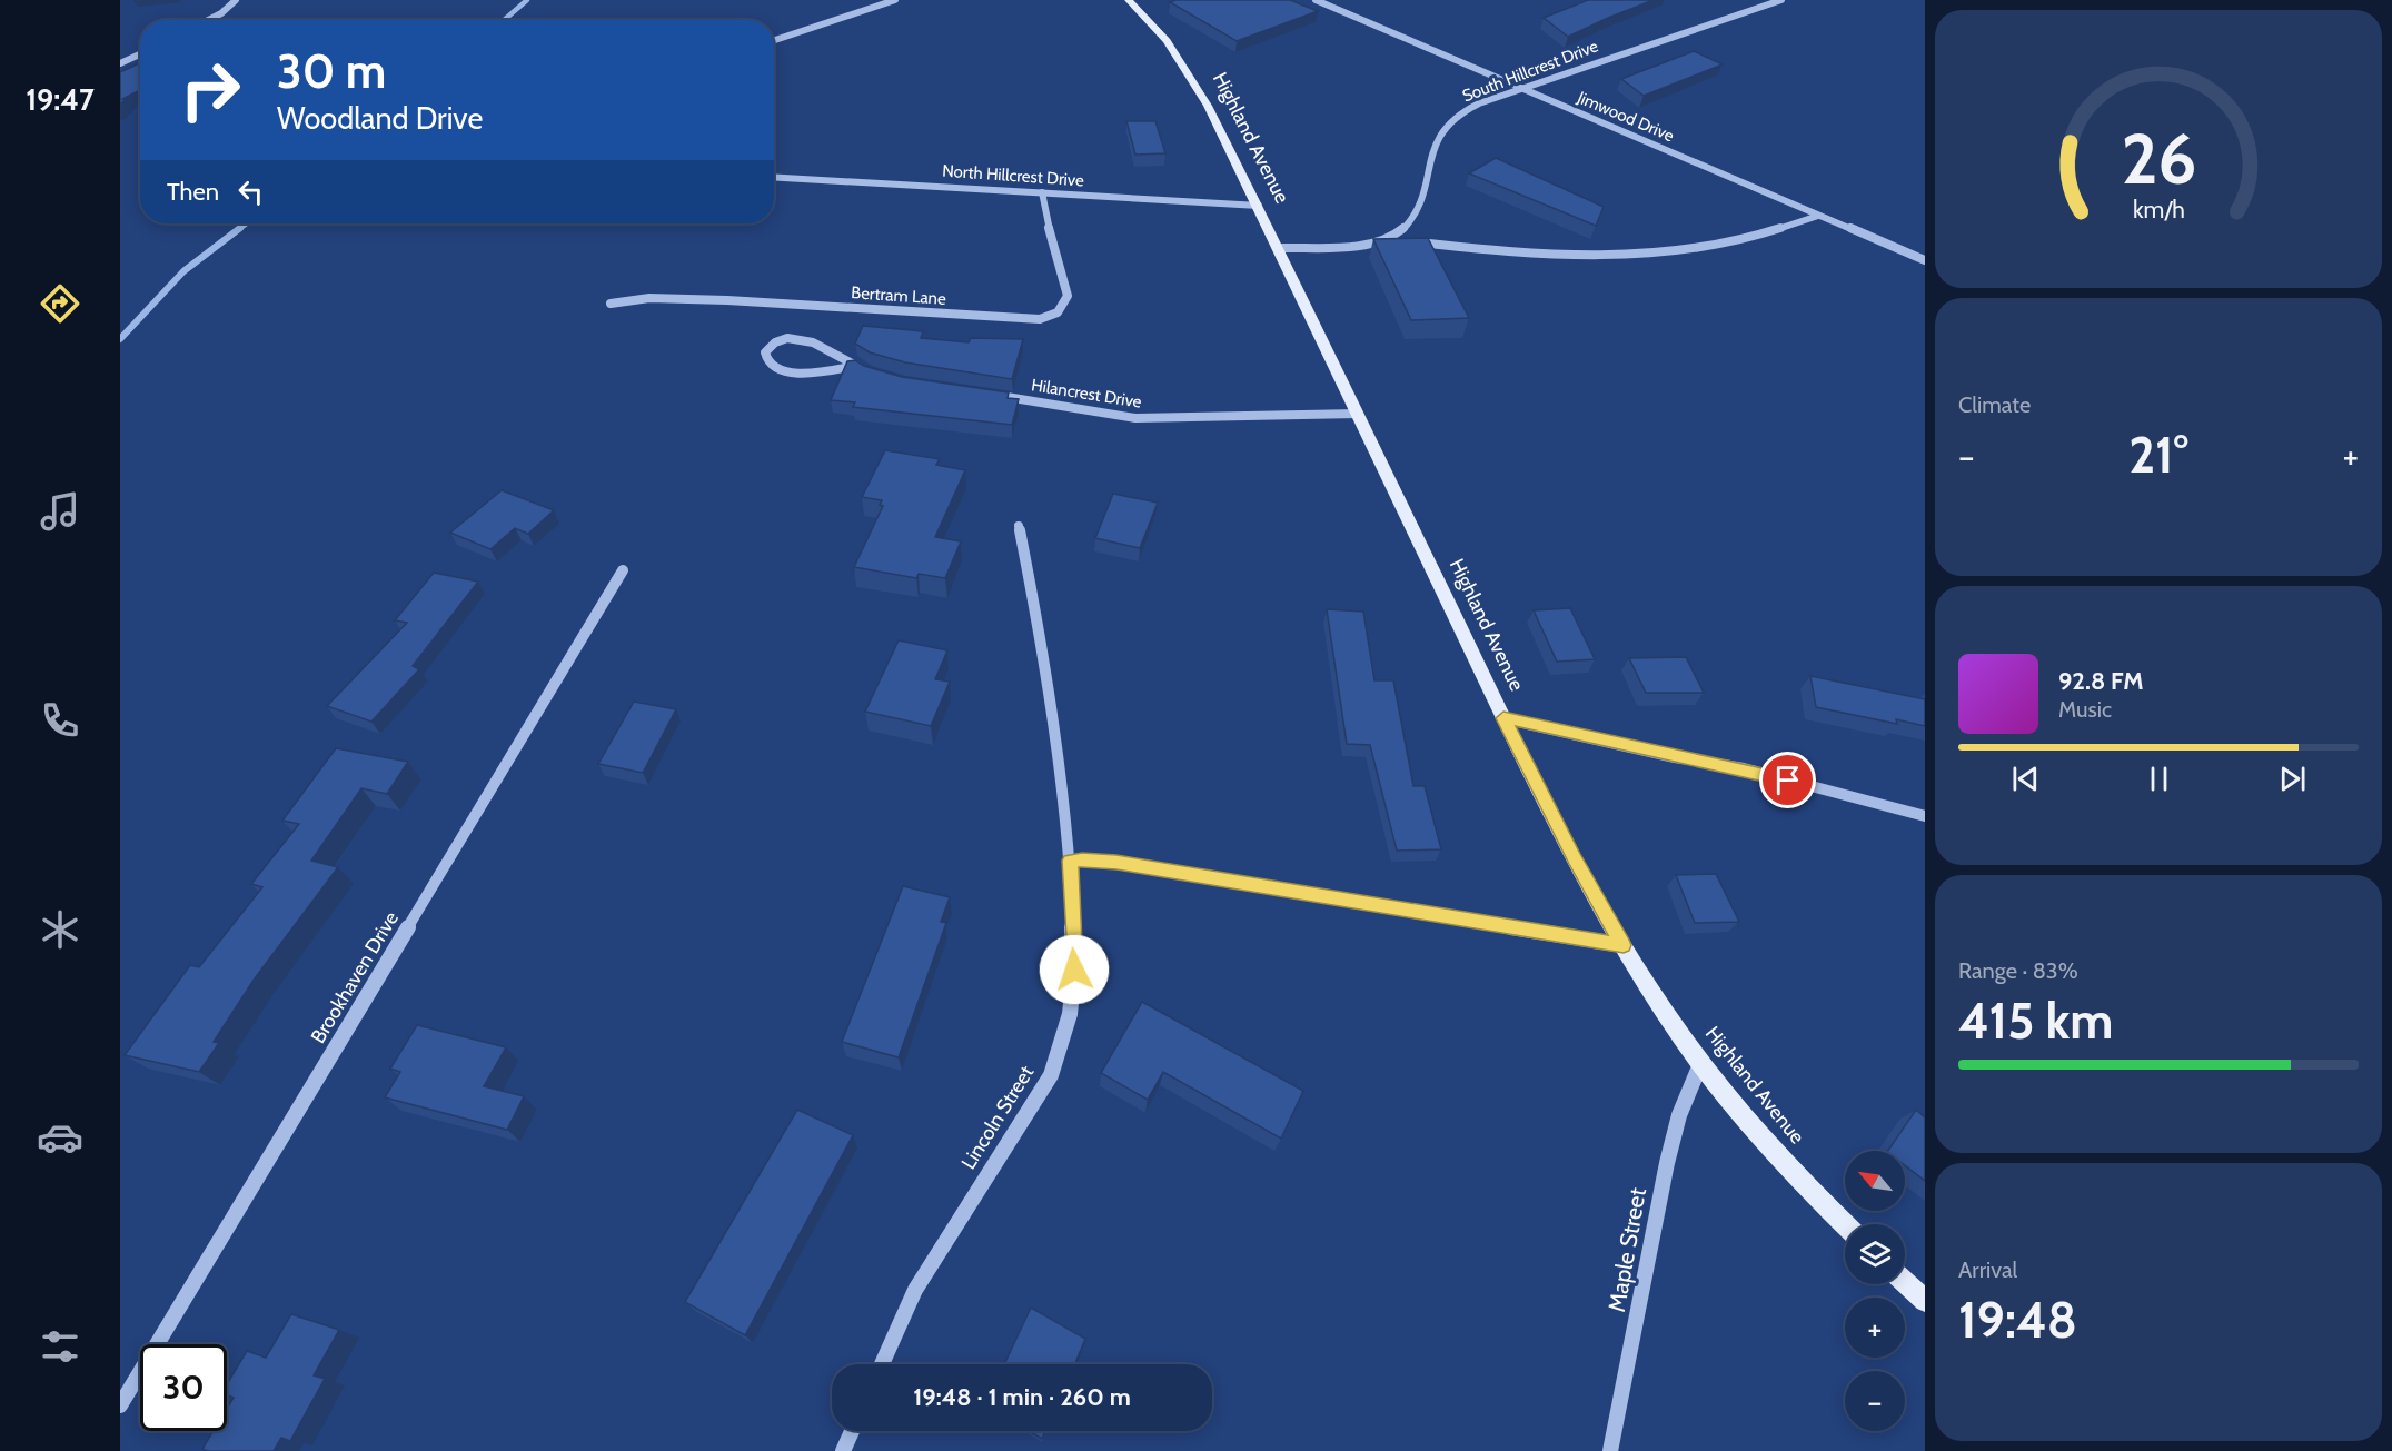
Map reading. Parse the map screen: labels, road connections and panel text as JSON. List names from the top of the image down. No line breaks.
{"streets":{"main road":["Highland Avenue"],"street":["South Hillcrest Drive","Jimwood Drive","North Hillcrest Drive","Bertram Lane","Hilancrest Drive","Brookhaven Drive","Lincoln Street","Maple Street"]},"crossings":[["South Hillcrest Drive","Jimwood Drive"],["South Hillcrest Drive","Highland Avenue"],["Highland Avenue","North Hillcrest Drive"],["Highland Avenue","Hilancrest Drive"],["Highland Avenue","Maple Street"],["North Hillcrest Drive","Bertram Lane"]],"north":"top left","page":{"tabs":"19:47","turn":["30 m","Woodland Drive"],"then":"Then","tile":["Climate",["Range · 83%","415 km"],["Arrival","19:48"]],"heat":["−","21°","+"],"song":["92.8 FM","Music"],"map_buttons":["+","−"],"limit":"30","trip":"19:48 · 1 min · 260 m","gauge":["26","km/h"]}}
